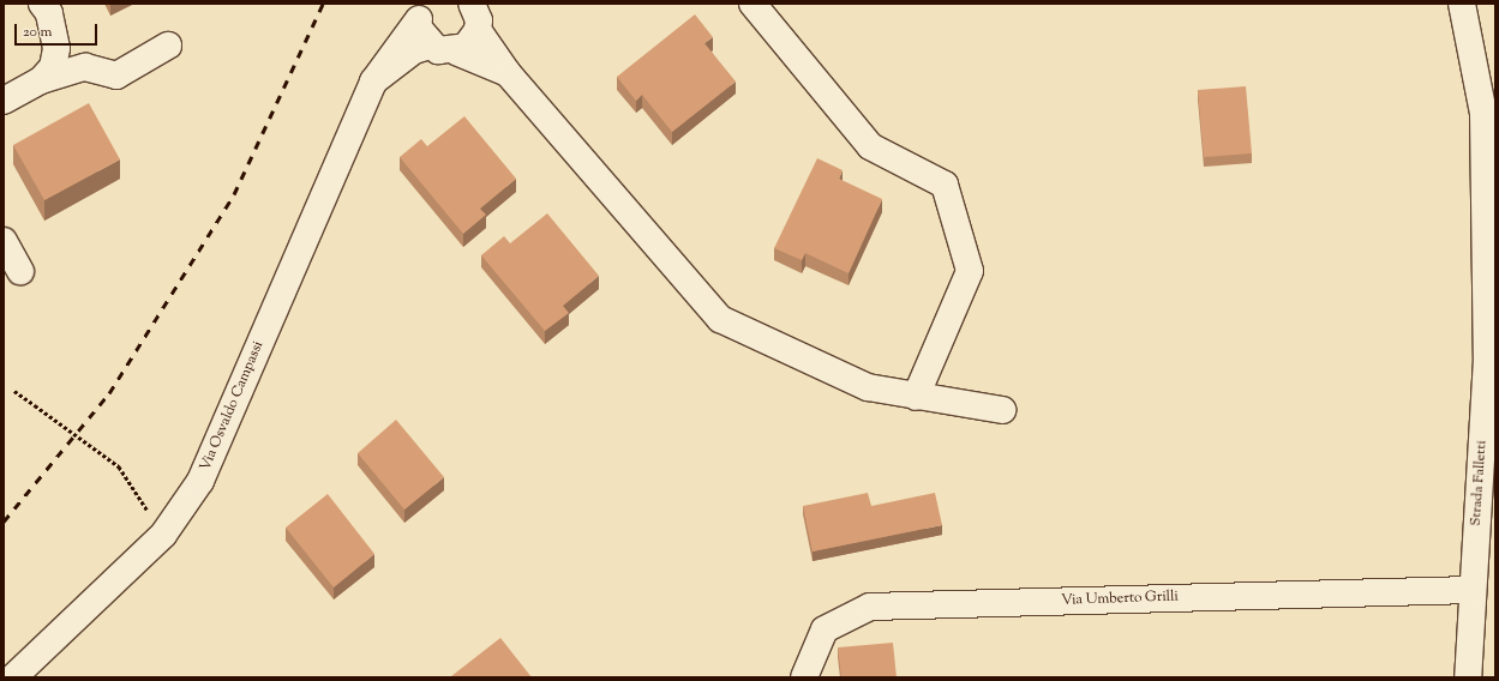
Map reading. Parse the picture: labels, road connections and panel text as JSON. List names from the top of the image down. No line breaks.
{"streets":{"street":["Via Osvaldo Campassi","Strada Falletti","Via Umberto Grilli"]},"crossings":[["Strada Falletti","Via Umberto Grilli"]],"scale_bar":"20 m"}
